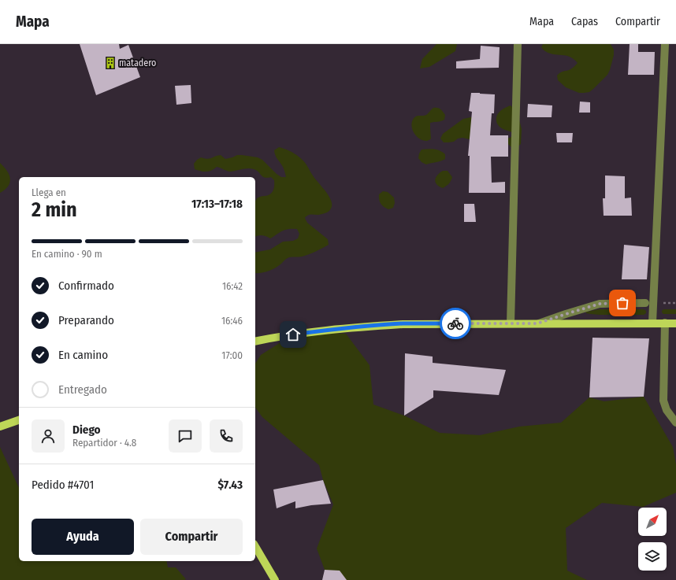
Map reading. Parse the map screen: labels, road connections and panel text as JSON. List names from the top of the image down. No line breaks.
{"places":{"building":["matadero"]},"north":"top right","page":{"header":"Mapa","nav":["Mapa","Capas","Compartir"],"heading":["2 min","Llega en","17:13–17:18"],"panel":["Diego","Repartidor · 4.8","Pedido #4701","$7.43"],"bar":"En camino · 90 m","list":[["Confirmado","16:42"],["Preparando","16:46"],["En camino","17:00"],"Entregado"],"buttons":["Ayuda","Compartir"]}}
